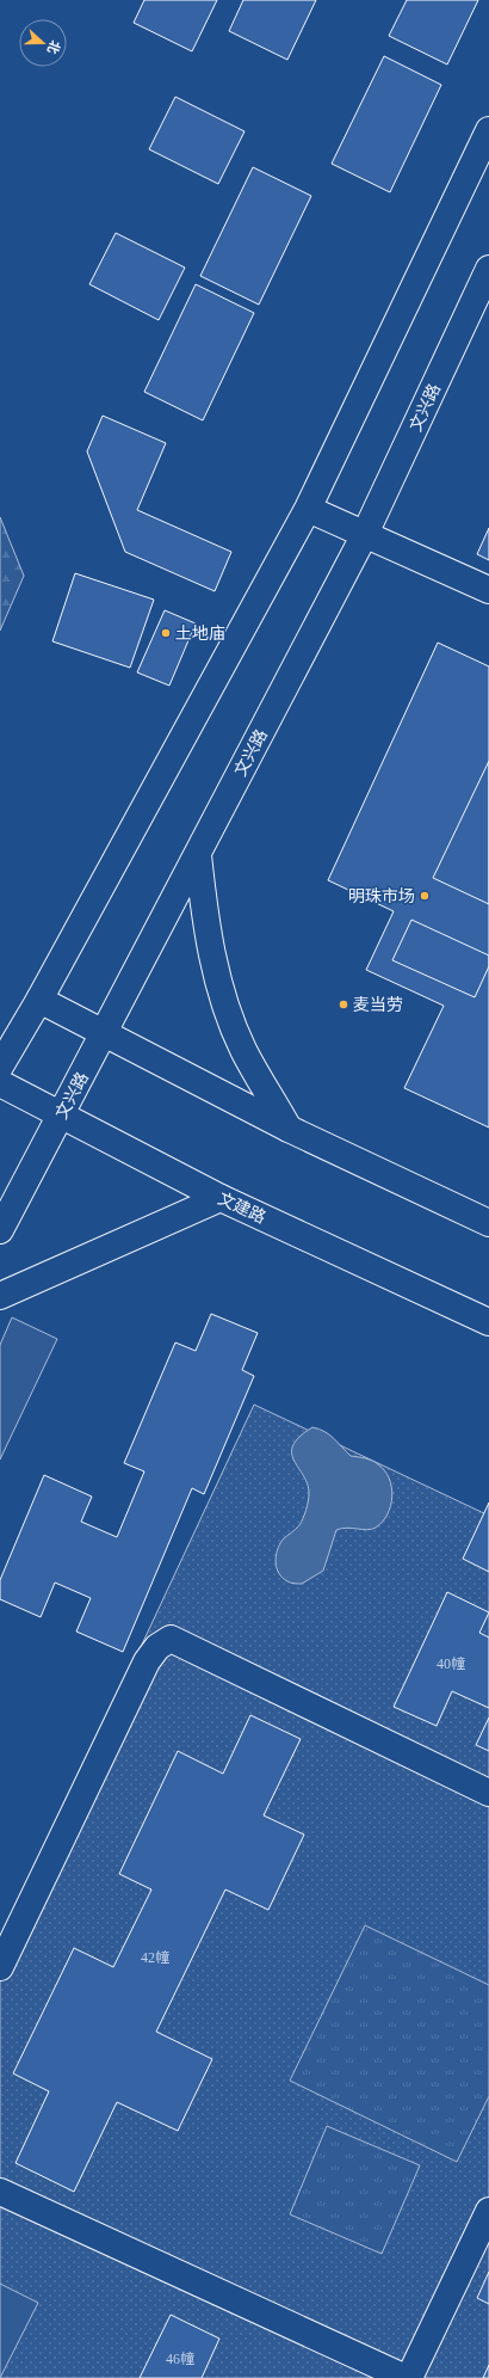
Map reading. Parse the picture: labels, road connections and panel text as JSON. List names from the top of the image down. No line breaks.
{"streets":{"street":["文兴路","文建路"]},"crossings":[["文兴路","文建路"]],"places":["土地庙","明珠市场","麦当劳"],"house_numbers":["40幢","42幢","46幢"],"north":"right"}
